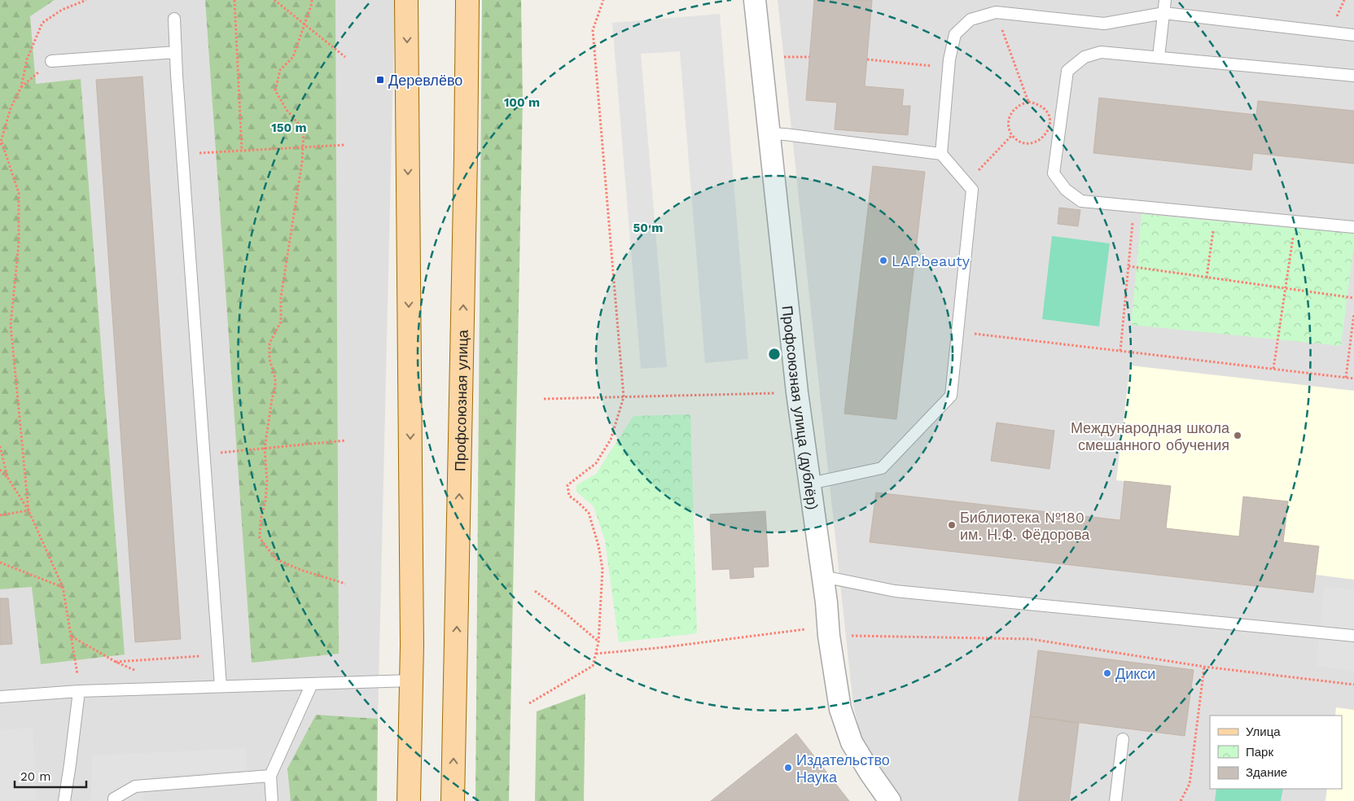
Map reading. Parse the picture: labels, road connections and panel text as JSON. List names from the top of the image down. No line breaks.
{"streets":{"main road":["Профсоюзная улица"],"street":["Профсоюзная улица (дублёр)"]},"places":{"transit":["Деревлёво"],"other":["LAP.beauty","Международная школа смешанного обучения","Библиотека №180 им. Н.Ф. Фёдорова","Дикси","Издательство Наука"]},"legend":["Улица","Парк","Здание"],"scale_bar":"20 m","rings":["100 m","150 m","50 m"]}
